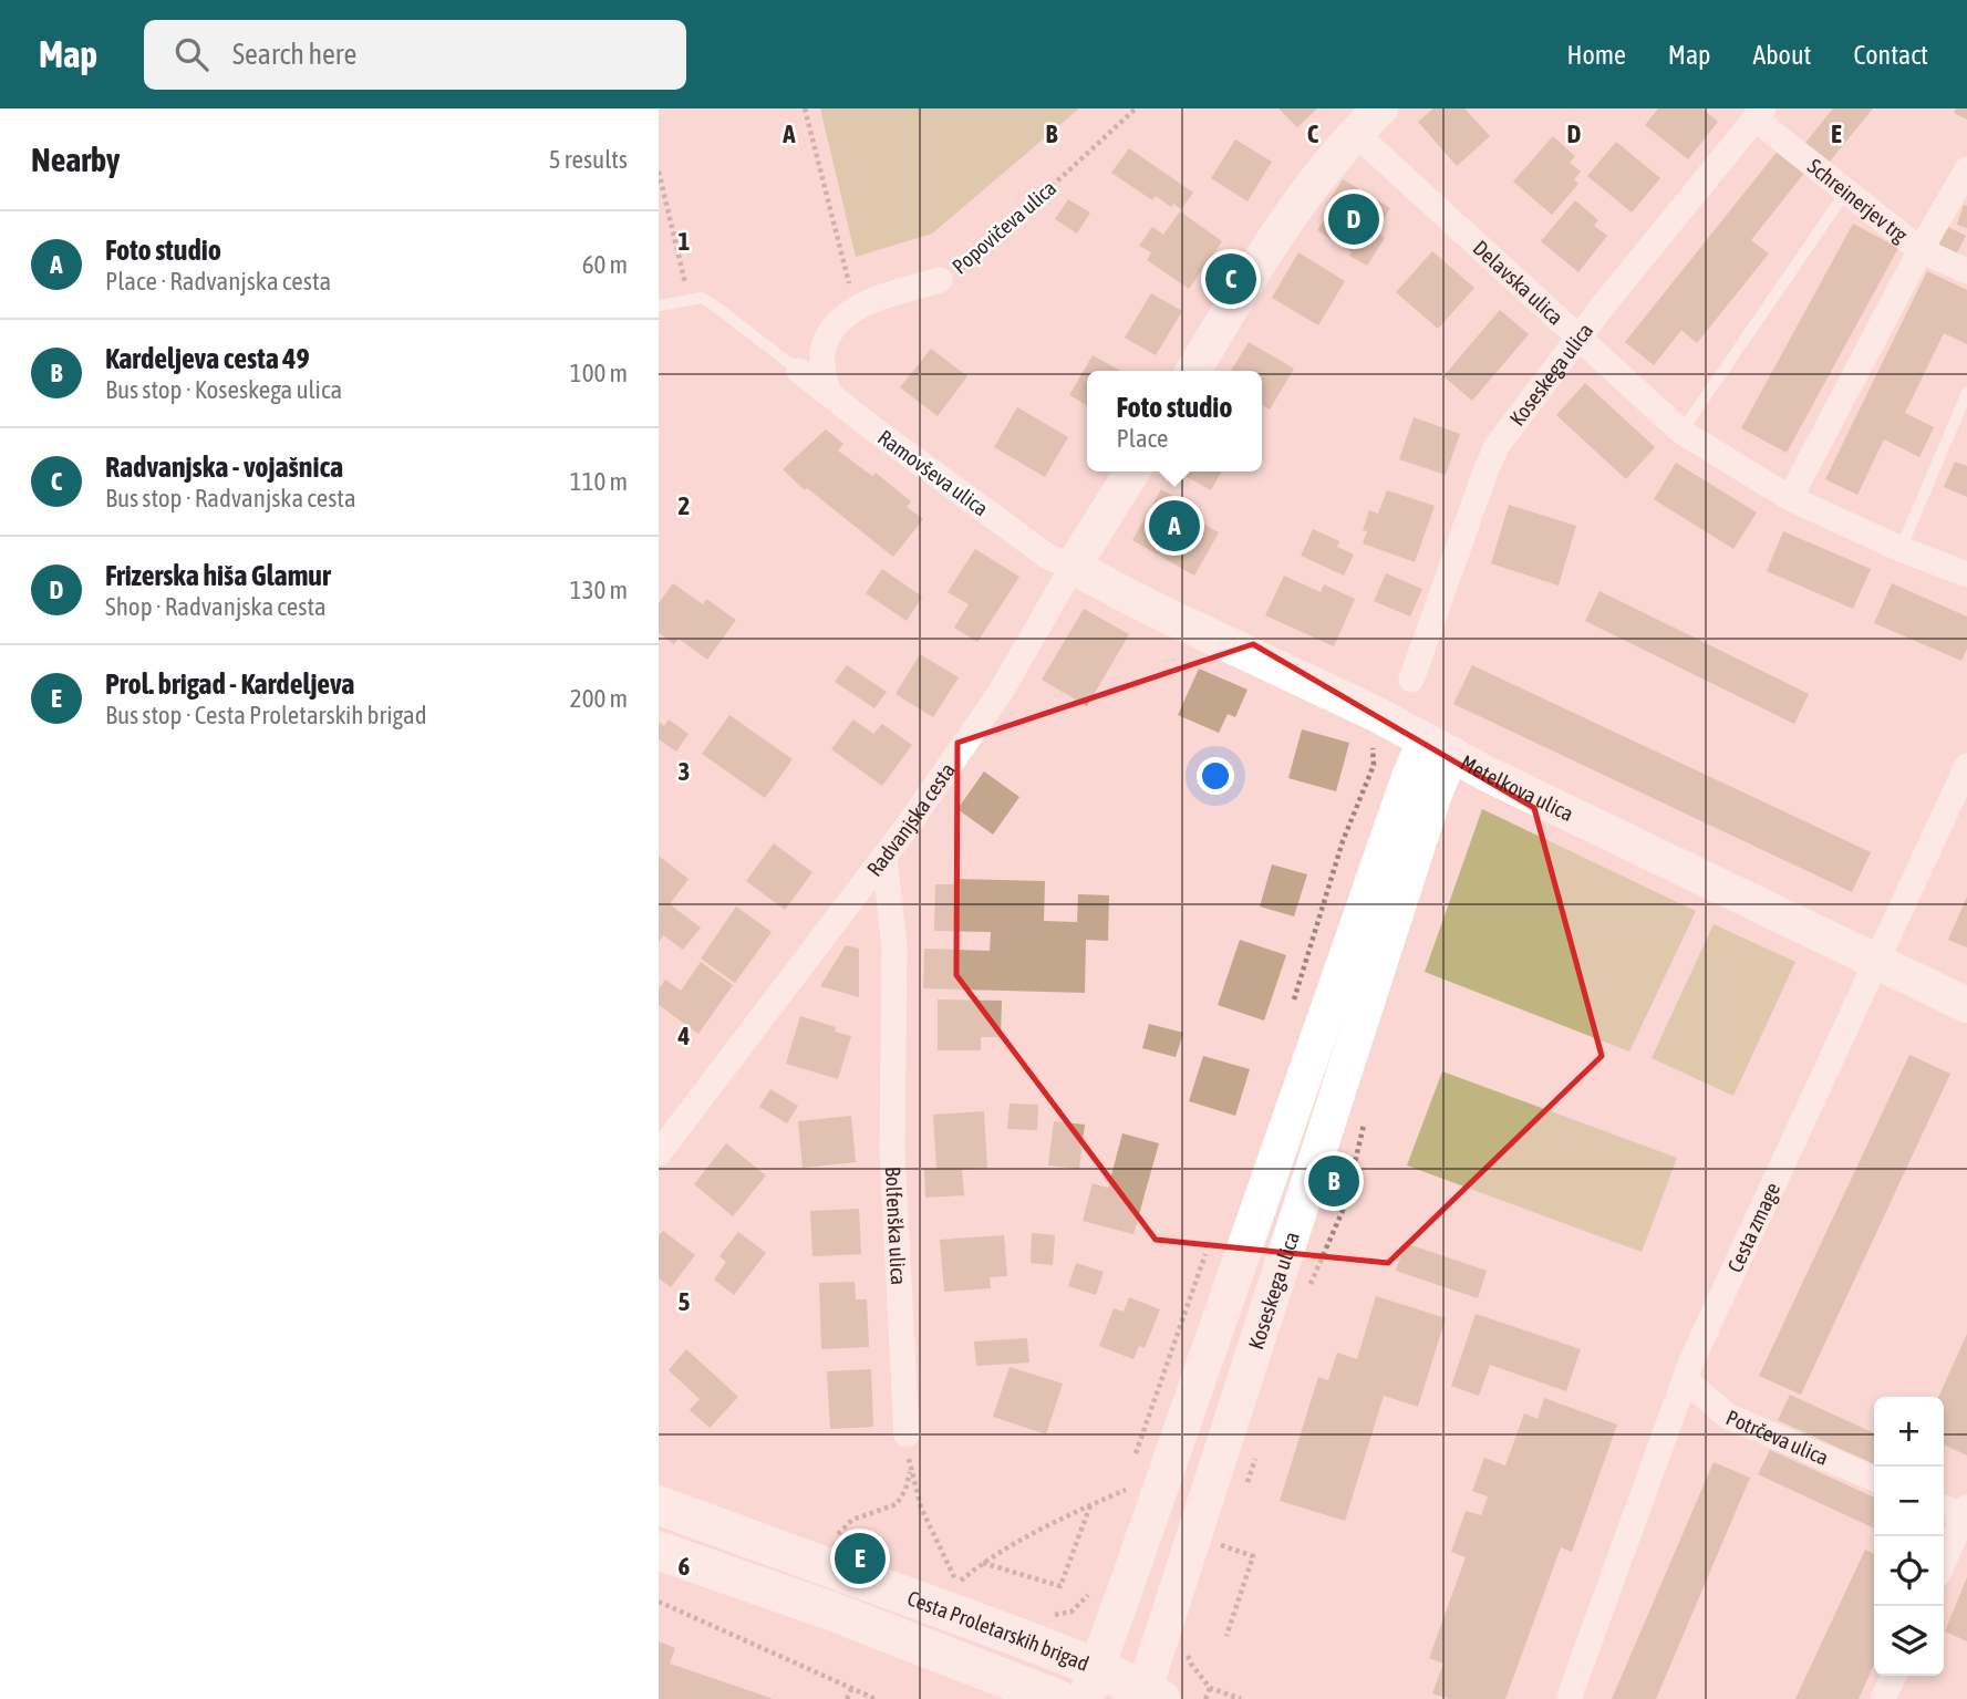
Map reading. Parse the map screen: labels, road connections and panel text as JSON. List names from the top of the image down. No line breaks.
{"streets":{"main road":["Cesta Proletarskih brigad"],"street":["Schreinerjev trg","Popovičeva ulica","Delavska ulica","Koseskega ulica","Ramovševa ulica","Metelkova ulica","Radvanjska cesta","Bolfenška ulica","Cesta zmage","Potrčeva ulica"]},"crossings":[["Schreinerjev trg","Koseskega ulica"],["Popovičeva ulica","Ramovševa ulica"],["Delavska ulica","Koseskega ulica"],["Koseskega ulica","Metelkova ulica"],["Koseskega ulica","Cesta Proletarskih brigad"],["Ramovševa ulica","Metelkova ulica"],["Ramovševa ulica","Radvanjska cesta"],["Metelkova ulica","Radvanjska cesta"],["Metelkova ulica","Cesta zmage"],["Radvanjska cesta","Bolfenška ulica"],["Cesta zmage","Potrčeva ulica"]],"page":{"header":"Map","search":"Search here","nav":["Home","Map","About","Contact"],"heading":["Nearby","5 results"],"pins":["D","C","A","B","E"],"list":[{"mark":"A","name":"Foto studio","note":"Place · Radvanjska cesta","value":"60 m"},{"mark":"B","name":"Kardeljeva cesta 49","note":"Bus stop · Koseskega ulica","value":"100 m"},{"mark":"C","name":"Radvanjska - vojašnica","note":"Bus stop · Radvanjska cesta","value":"110 m"},{"mark":"D","name":"Frizerska hiša Glamur","note":"Shop · Radvanjska cesta","value":"130 m"},{"mark":"E","name":"Prol. brigad - Kardeljeva","note":"Bus stop · Cesta Proletarskih brigad","value":"200 m"}],"popup":["Foto studio","Place"],"map_buttons":["+","−"]},"grid":{"columns":["A","B","C","D","E"],"rows":["1","2","3","4","5","6"]}}
